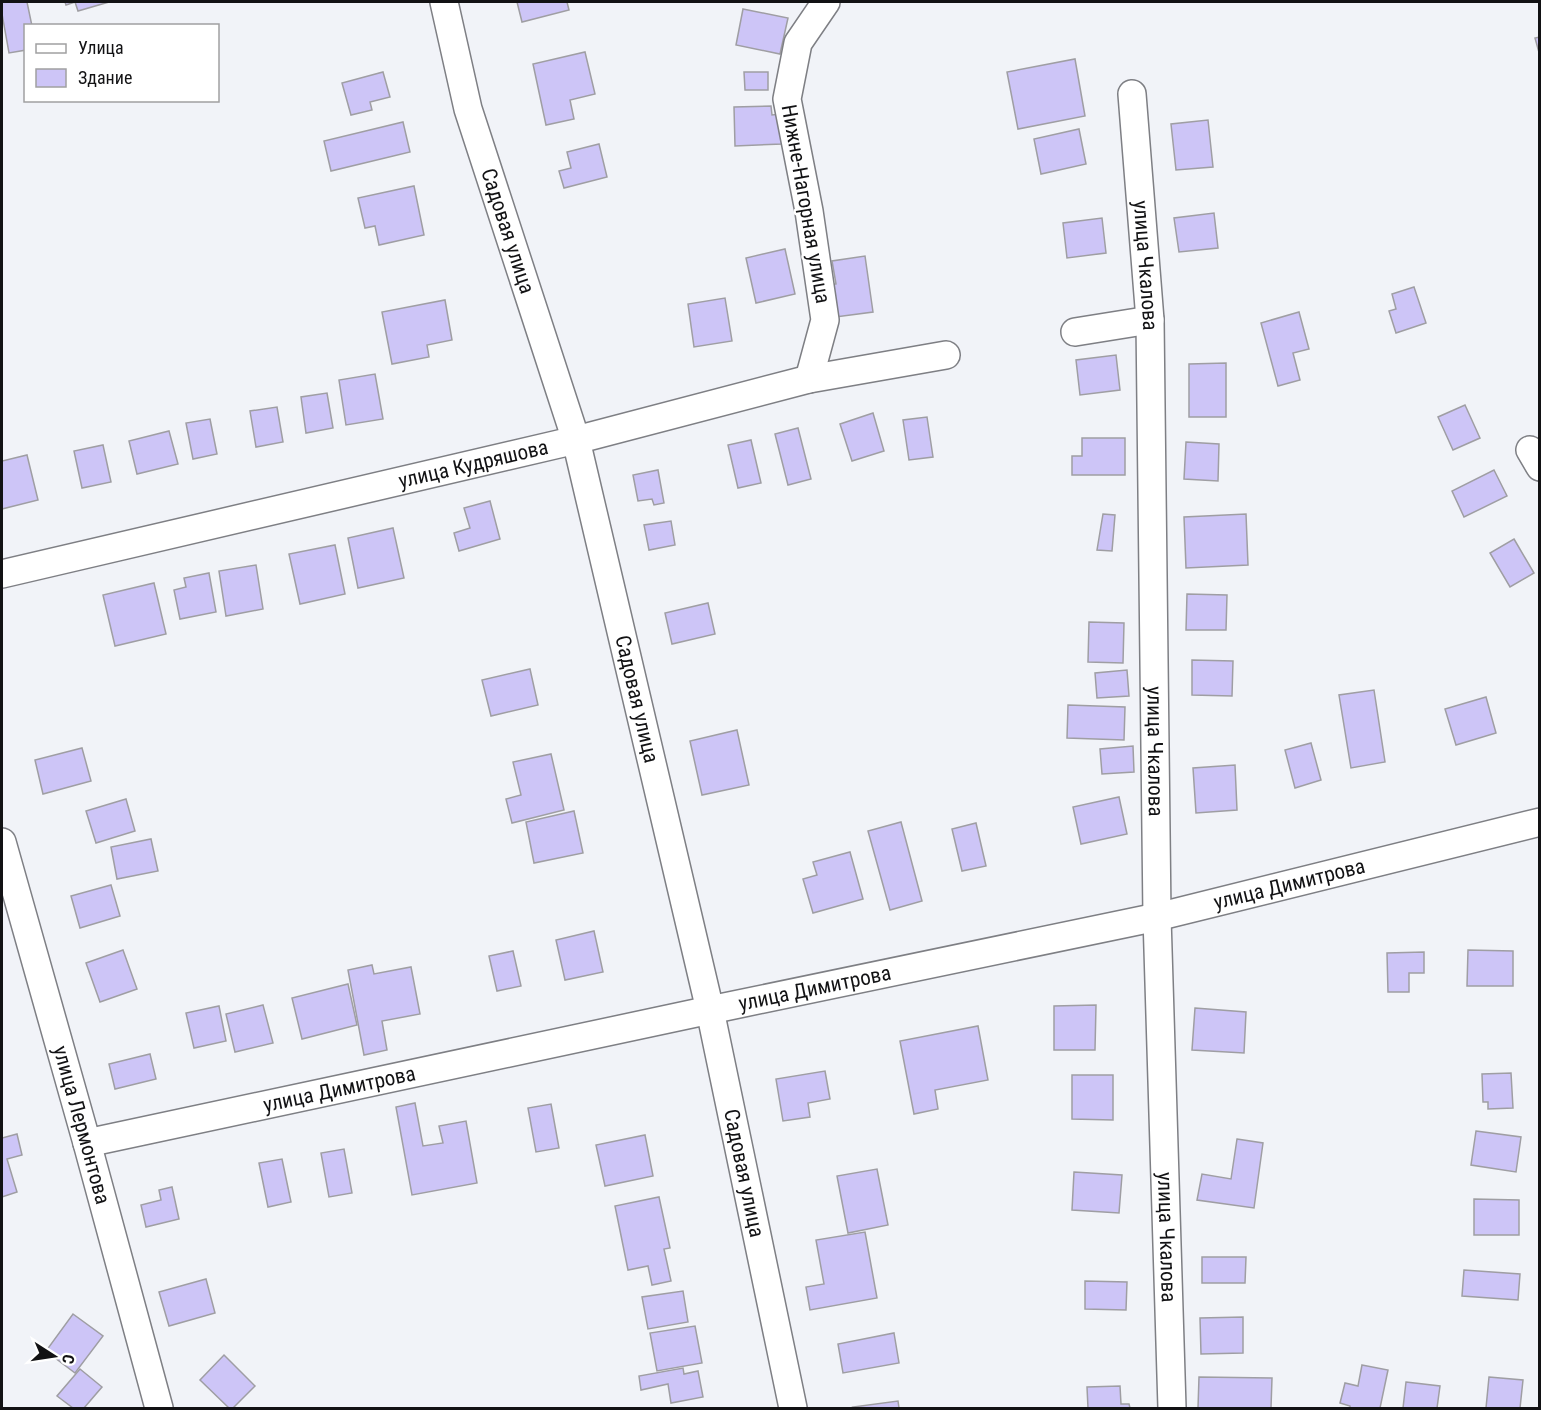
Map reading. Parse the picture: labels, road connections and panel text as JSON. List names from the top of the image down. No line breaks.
{"streets":{"street":["Нижне-Нагорная улица","Садовая улица","улица Чкалова","улица Кудряшова","улица Димитрова","улица Лермонтова"]},"crossings":[["Нижне-Нагорная улица","улица Кудряшова"],["Садовая улица","улица Кудряшова"],["Садовая улица","улица Димитрова"],["улица Чкалова","улица Димитрова"],["улица Димитрова","улица Лермонтова"]],"legend":["Улица","Здание"],"north":"right"}
